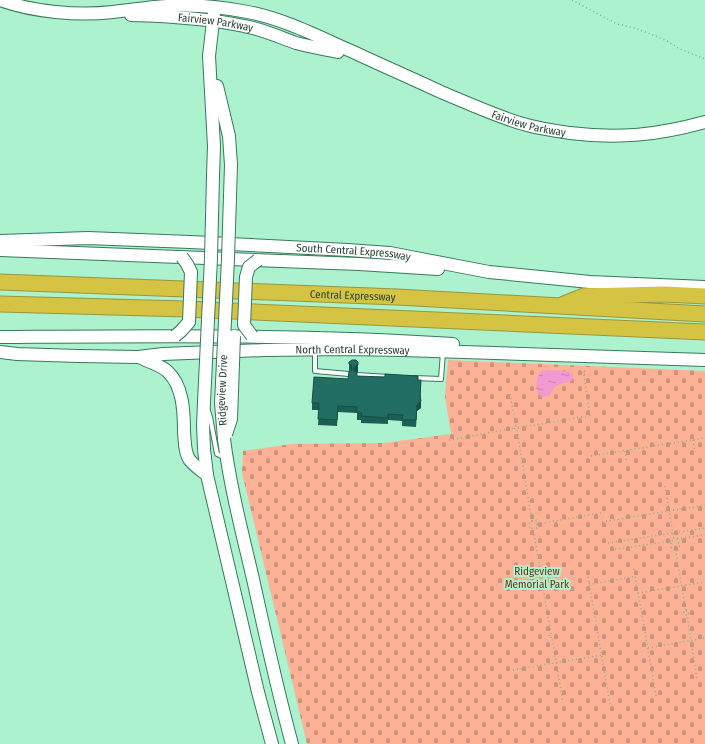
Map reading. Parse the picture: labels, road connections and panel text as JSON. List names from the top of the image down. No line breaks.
{"streets":{"highway":["Central Expressway"],"main road":["Fairview Parkway","South Central Expressway","North Central Expressway","Ridgeview Drive"]},"crossings":[["Fairview Parkway","Ridgeview Drive"]],"parks":["Ridgeview Memorial Park"]}
